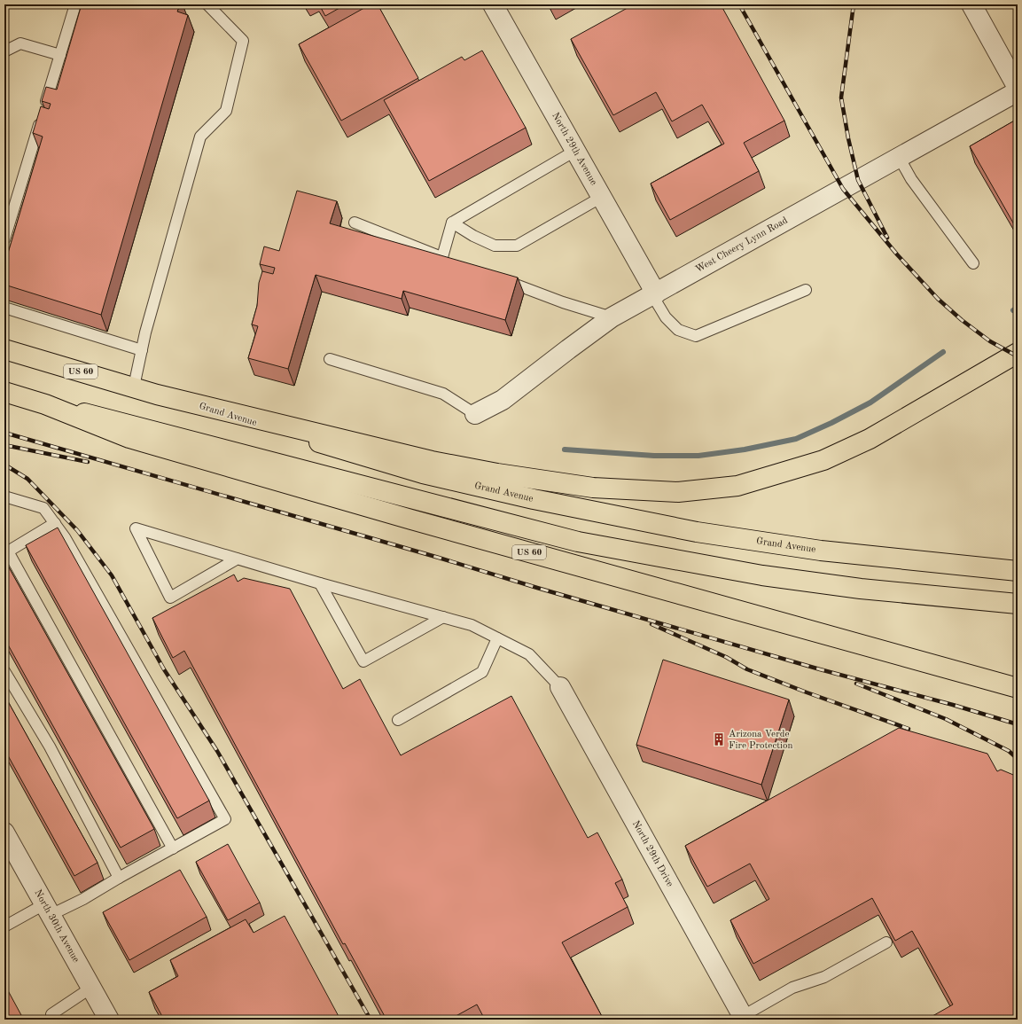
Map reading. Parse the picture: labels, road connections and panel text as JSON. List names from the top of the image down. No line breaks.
{"streets":{"main road":["US 60","Grand Avenue"],"street":["North 29th Avenue","West Cheery Lynn Road","North 29th Drive","North 30th Avenue"]},"crossings":[["North 29th Avenue","West Cheery Lynn Road"],["US 60","Grand Avenue"]],"places":{"building":["Arizona Verde Fire Protection"]}}
